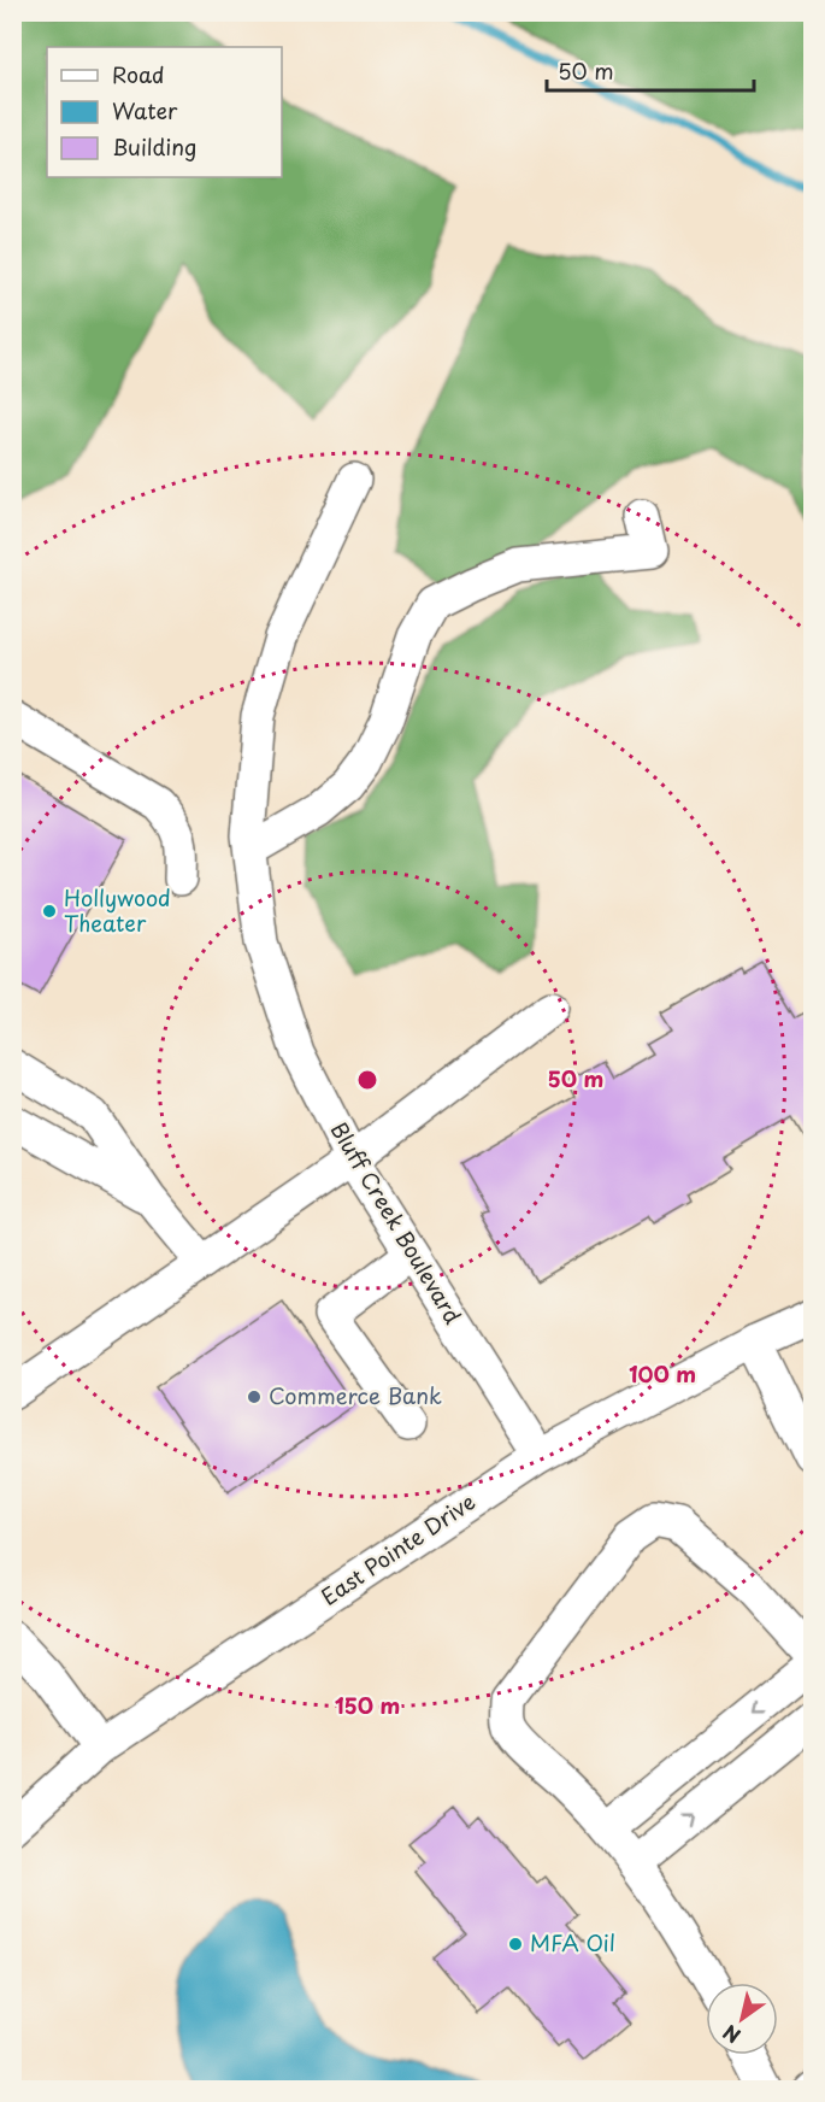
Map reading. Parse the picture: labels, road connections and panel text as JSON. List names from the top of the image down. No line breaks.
{"streets":{"street":["Bluff Creek Boulevard","East Pointe Drive"]},"crossings":[["Bluff Creek Boulevard","East Pointe Drive"]],"places":["Hollywood Theater","Commerce Bank","MFA Oil"],"legend":["Road","Water","Building"],"scale_bar":"50 m","north":"bottom left","rings":["50 m","100 m","150 m"]}
